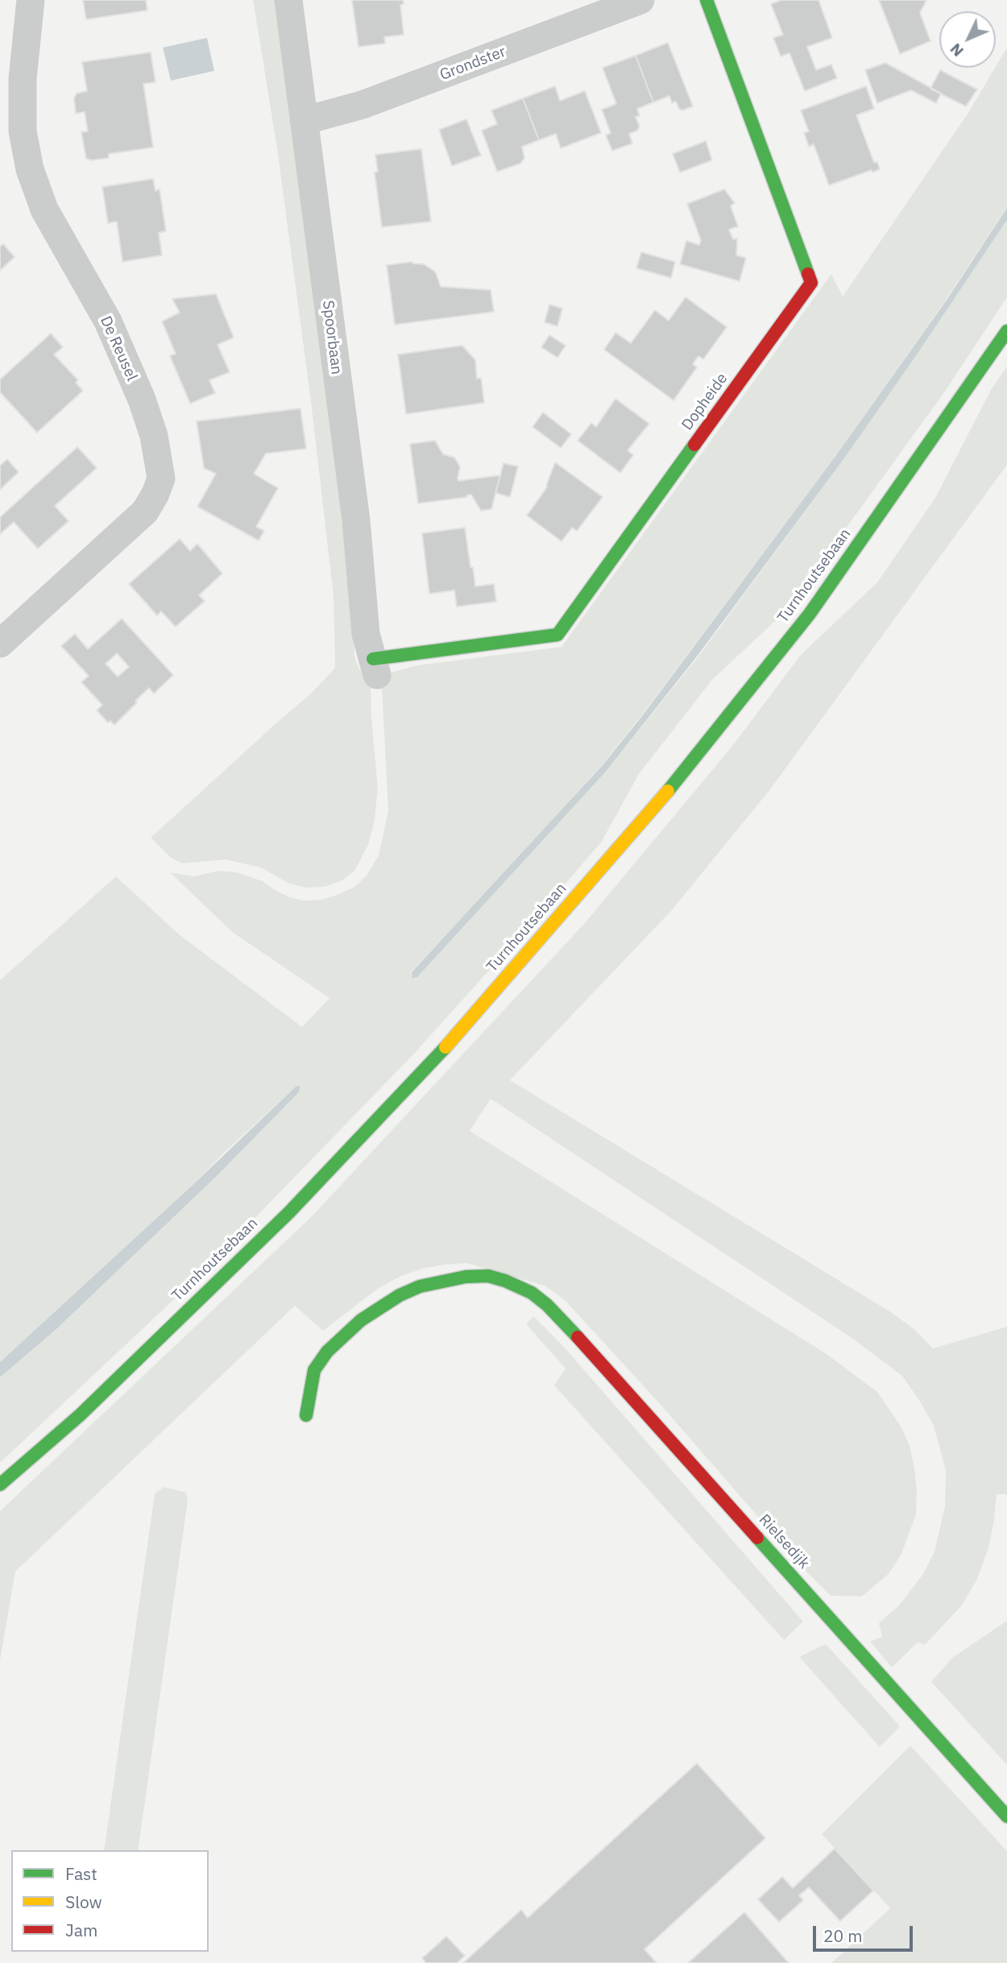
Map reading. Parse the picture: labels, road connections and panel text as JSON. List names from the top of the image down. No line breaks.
{"streets":{"street":["Grondster","Spoorbaan","De Reusel","Dopheide","Turnhoutsebaan","Rielsedijk"]},"crossings":[["Grondster","Spoorbaan"],["Spoorbaan","Dopheide"]],"legend":["Fast","Slow","Jam"],"scale_bar":"20 m","north":"bottom left"}
